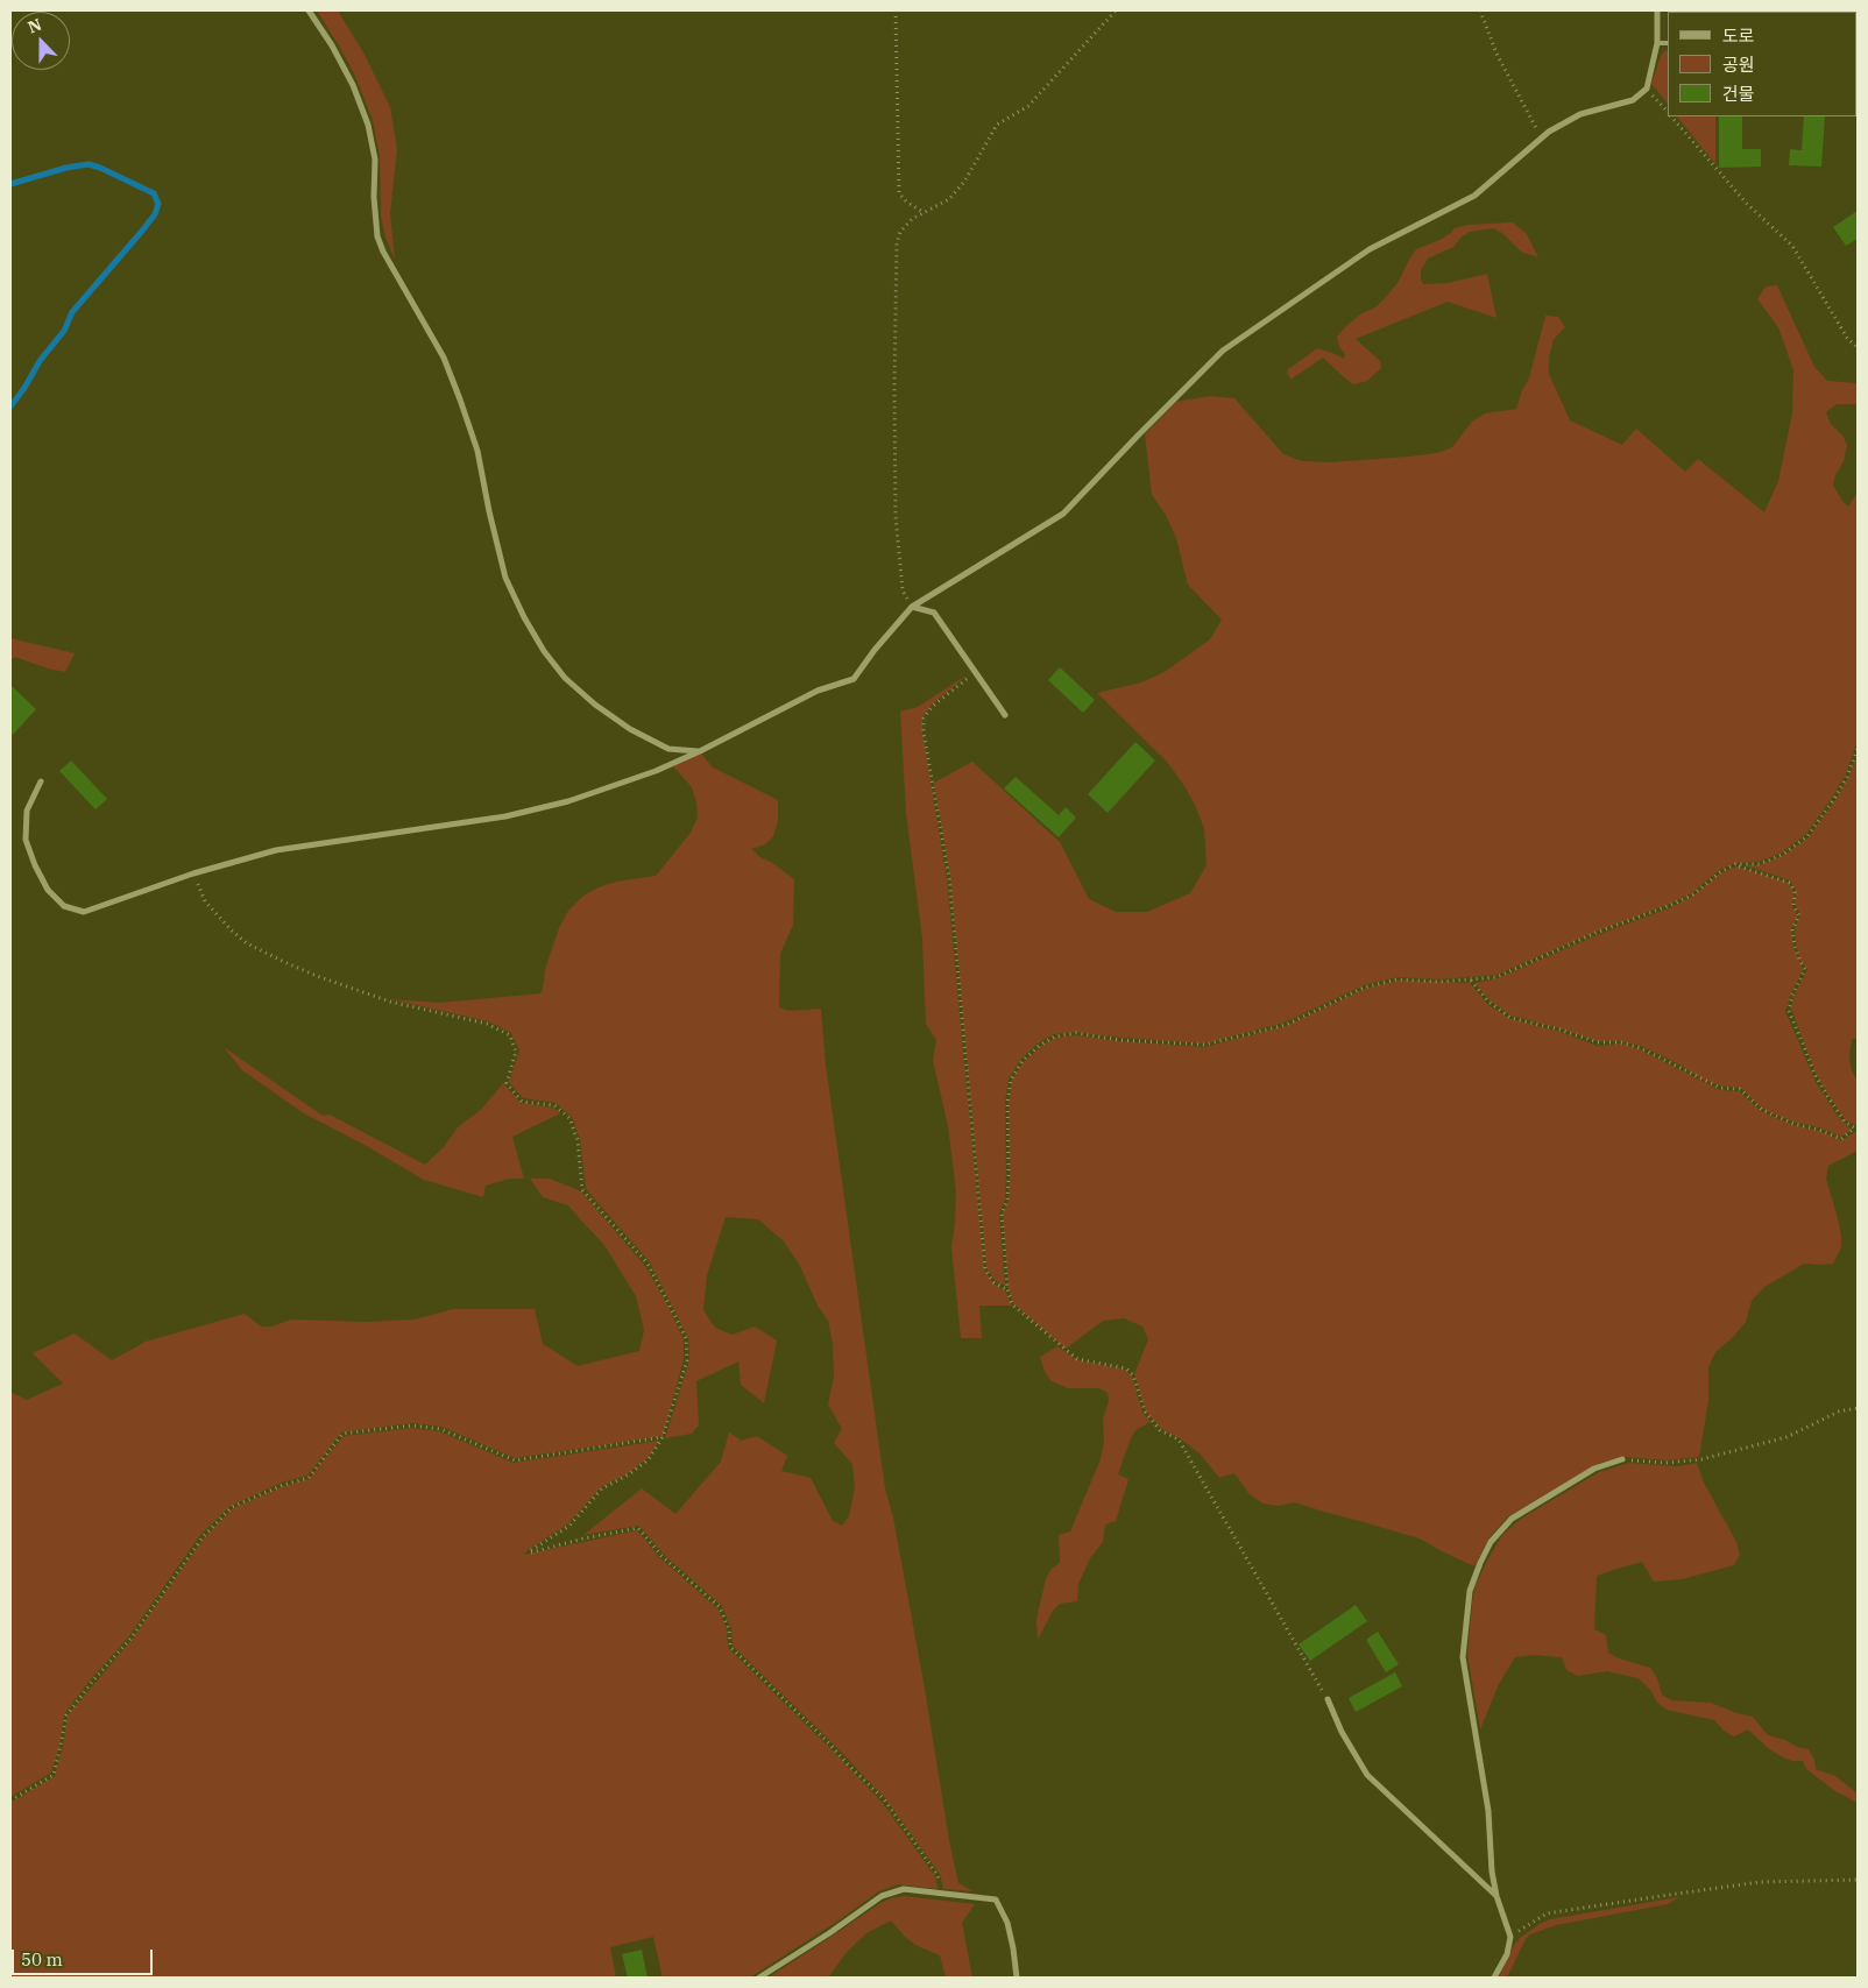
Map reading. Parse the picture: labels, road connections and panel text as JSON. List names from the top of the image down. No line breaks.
{"legend":["도로","공원","건물"],"scale_bar":"50 m","north":"top"}
